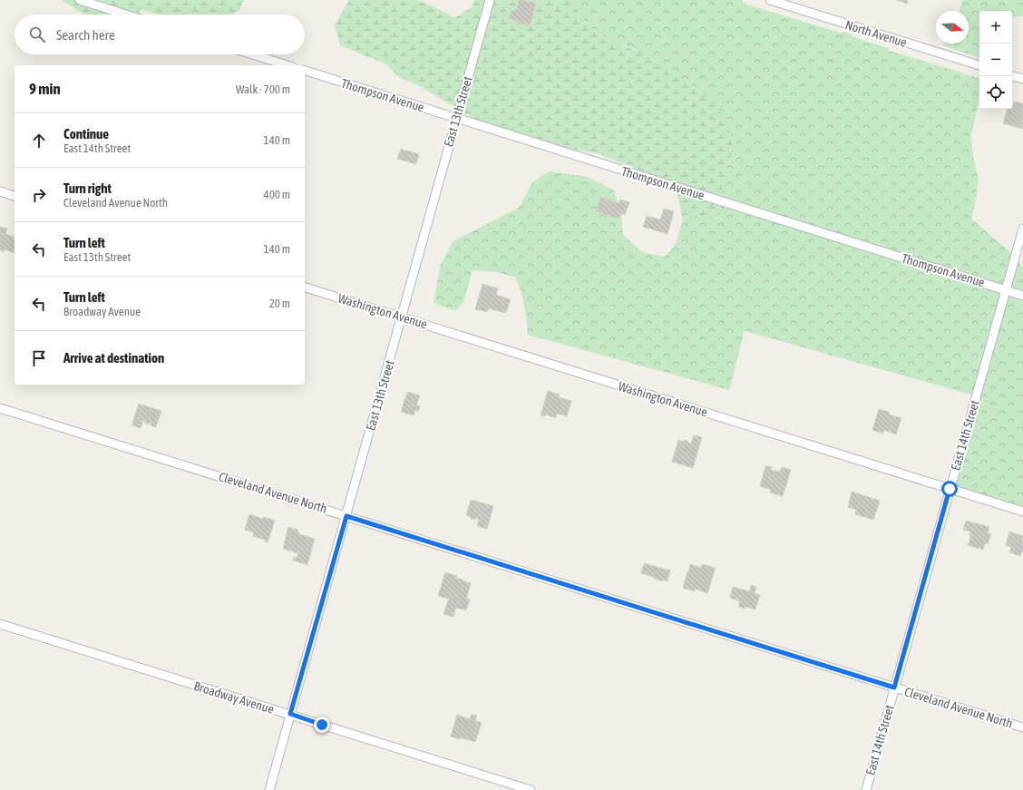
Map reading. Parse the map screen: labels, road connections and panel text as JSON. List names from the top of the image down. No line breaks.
{"streets":{"street":["North Avenue","Thompson Avenue","East 13th Street","Washington Avenue","East 14th Street","Cleveland Avenue North","Broadway Avenue"]},"crossings":[["Thompson Avenue","East 13th Street"],["Thompson Avenue","East 14th Street"],["East 13th Street","Washington Avenue"],["East 13th Street","Cleveland Avenue North"],["East 13th Street","Broadway Avenue"],["Washington Avenue","East 14th Street"],["East 14th Street","Cleveland Avenue North"]],"north":"right","page":{"map_buttons":["+","−"],"search":"Search here","heading":["9 min","Walk · 700 m"],"list":[["Continue","East 14th Street","140 m"],["Turn right","Cleveland Avenue North","400 m"],["Turn left","East 13th Street","140 m"],["Turn left","Broadway Avenue","20 m"],"Arrive at destination"]}}
